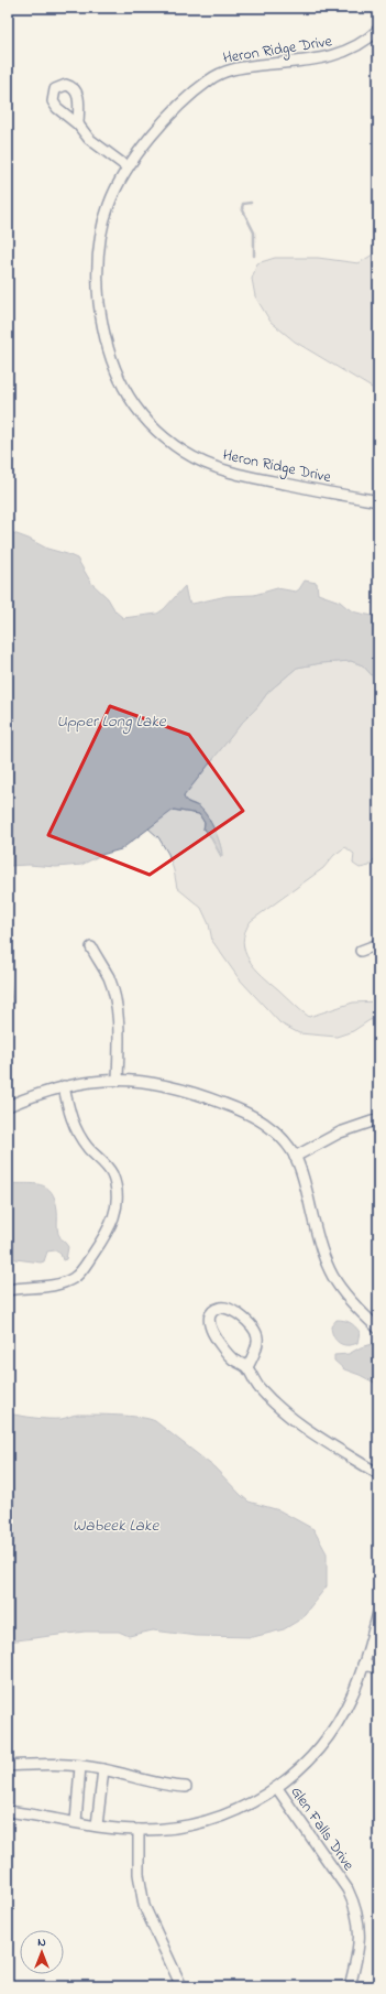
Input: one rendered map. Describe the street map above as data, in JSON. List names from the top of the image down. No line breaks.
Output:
{"streets":{"street":["Heron Ridge Drive","Glen Falls Drive"]},"water":["Upper Long Lake","Wabeek Lake"],"north":"top"}
